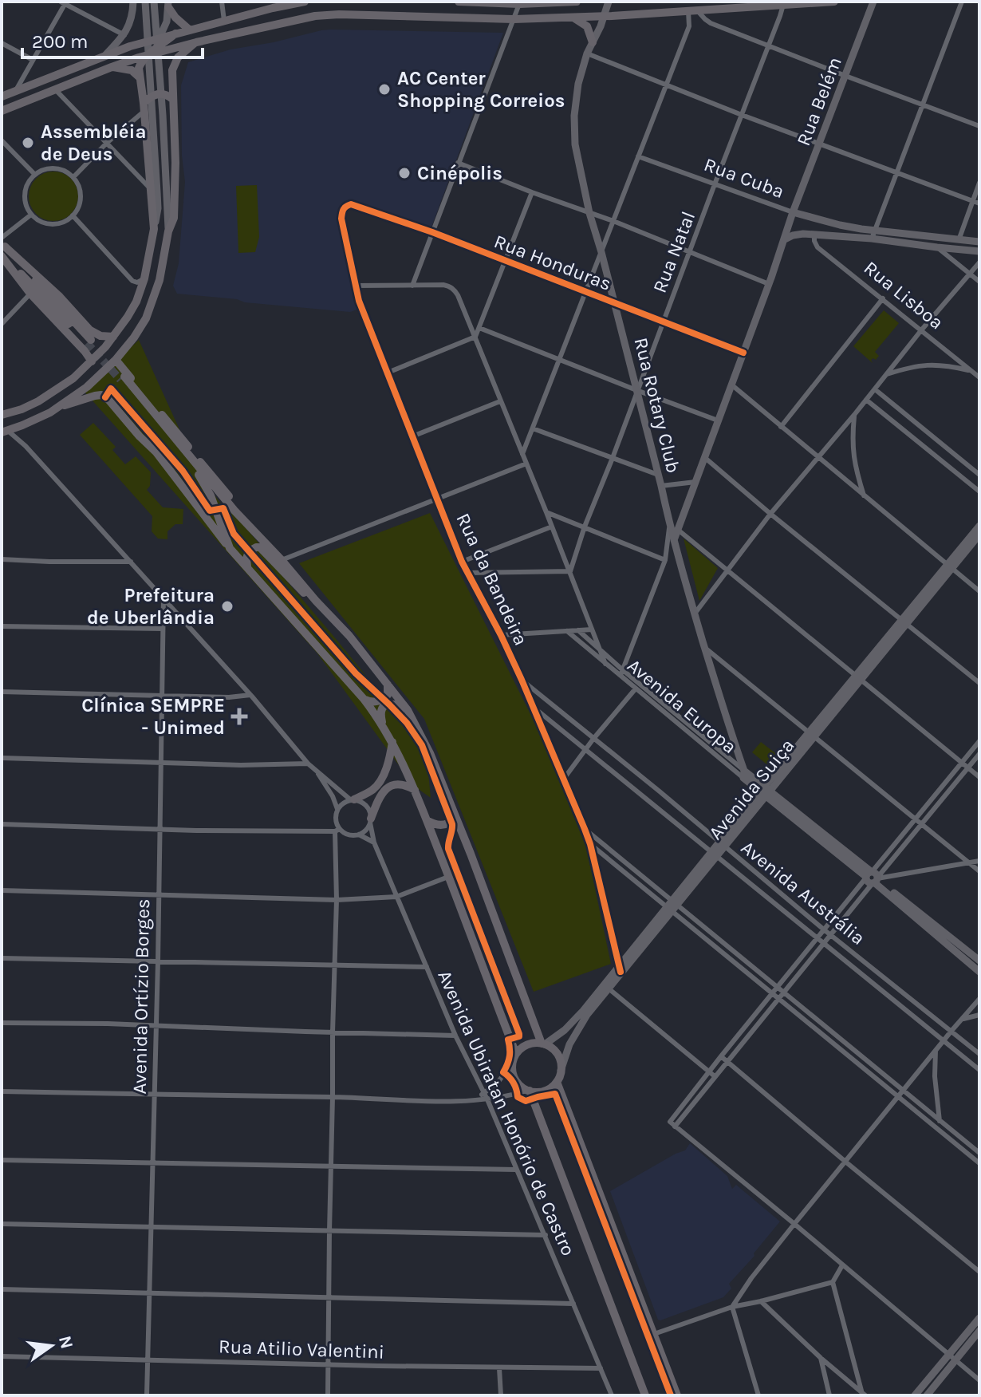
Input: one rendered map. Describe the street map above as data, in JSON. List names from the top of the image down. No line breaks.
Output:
{"streets":{"main road":["Rua Belém","Rua Cuba","Rua Rotary Club","Avenida Europa","Avenida Suiça"],"street":["Rua Natal","Rua Honduras","Rua Lisboa","Rua da Bandeira","Avenida Austrália","Avenida Ortízio Borges","Avenida Ubiratan Honório de Castro","Rua Atilio Valentini"]},"crossings":[["Rua Belém","Rua Cuba"],["Rua Belém","Rua Honduras"],["Rua Belém","Rua Rotary Club"],["Rua Cuba","Rua Natal"],["Rua Natal","Rua Honduras"],["Rua Natal","Rua Rotary Club"],["Rua Honduras","Rua Rotary Club"],["Rua Honduras","Rua da Bandeira"],["Rua Rotary Club","Avenida Europa"],["Rua da Bandeira","Avenida Suiça"],["Rua da Bandeira","Avenida Austrália"],["Avenida Europa","Avenida Suiça"],["Avenida Suiça","Avenida Austrália"],["Avenida Ortízio Borges","Rua Atilio Valentini"],["Avenida Ubiratan Honório de Castro","Rua Atilio Valentini"]],"places":{"other":["AC Center Shopping Correios","Assembléia de Deus","Cinépolis","Prefeitura de Uberlândia"],"health":["Clínica SEMPRE - Unimed"]},"scale_bar":"200 m","north":"right"}
